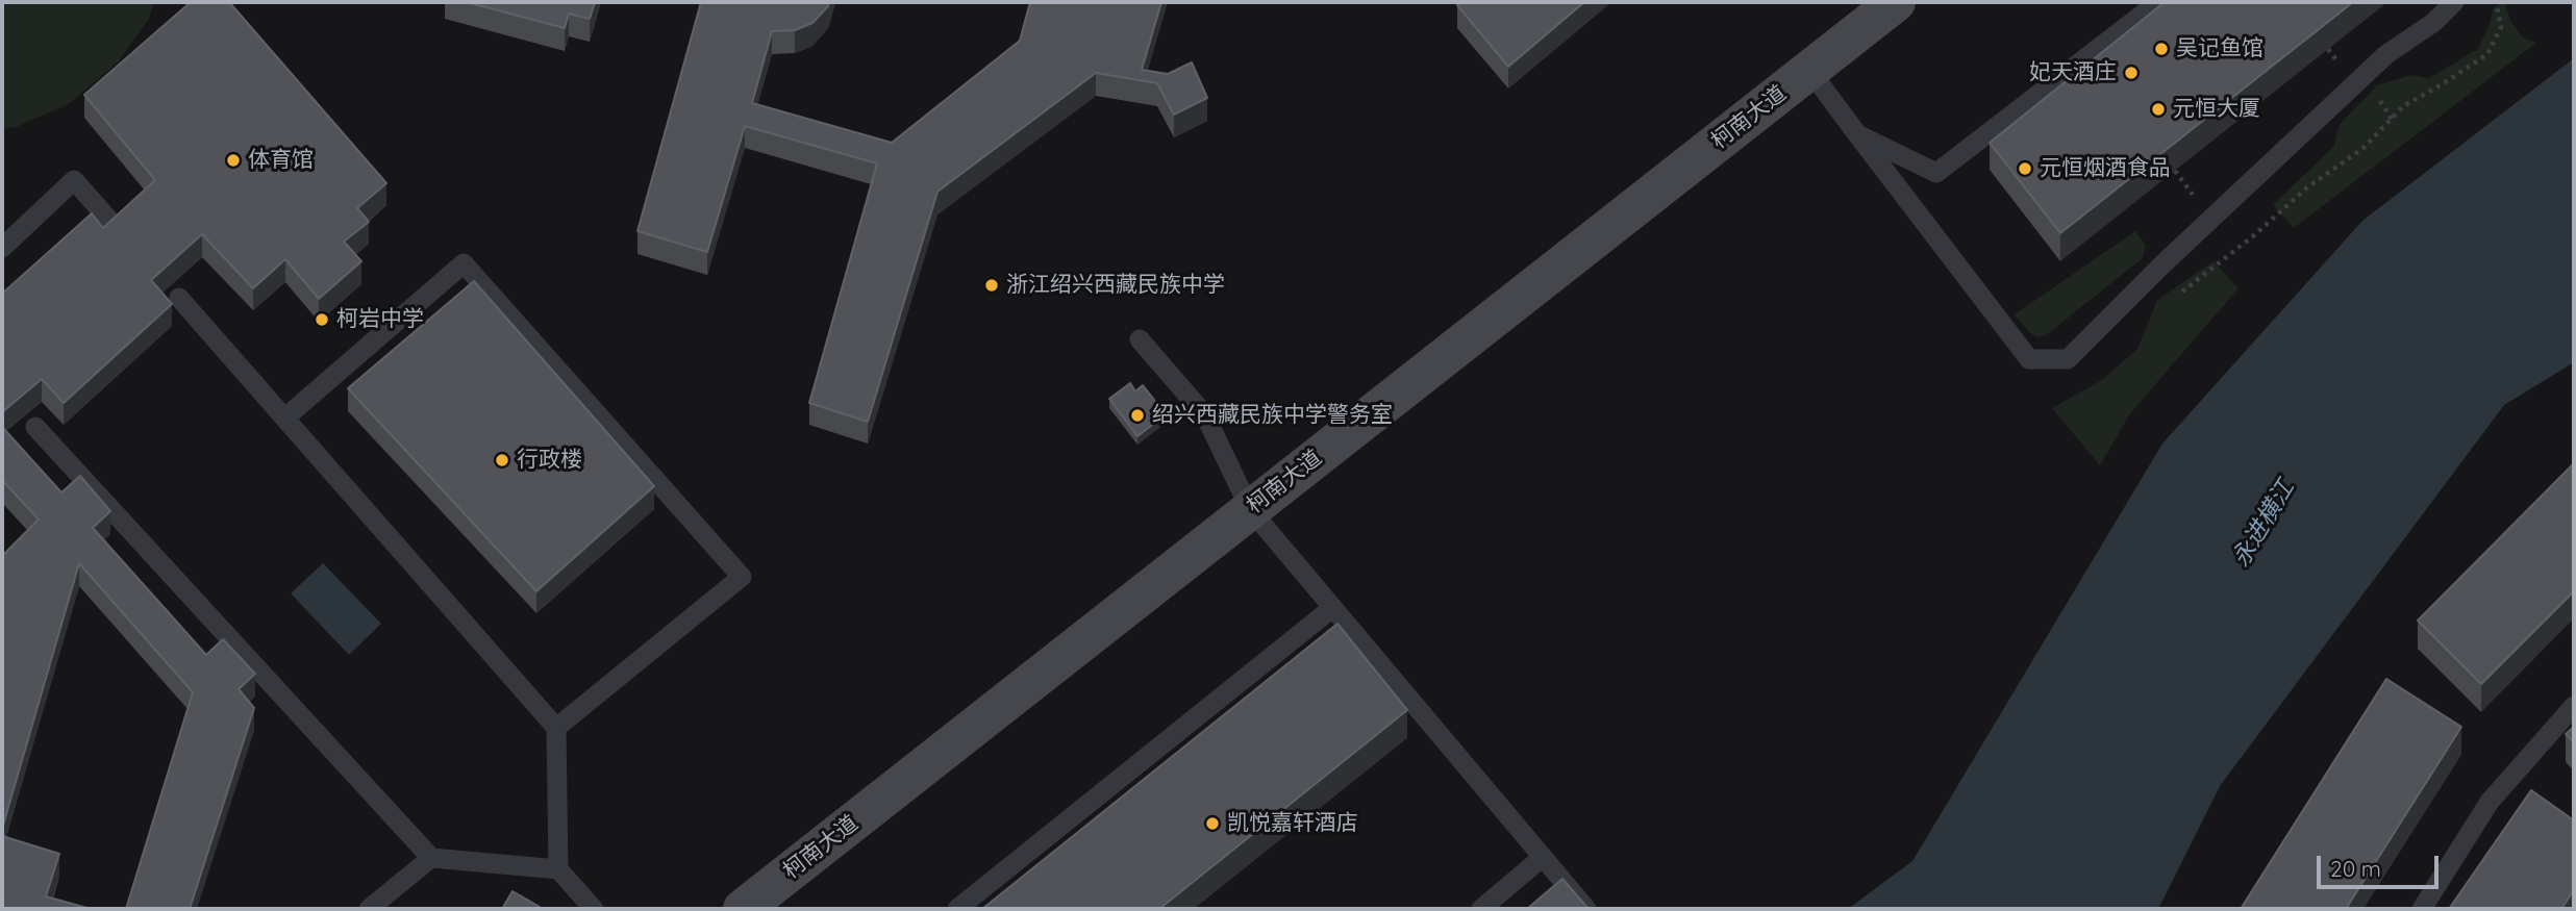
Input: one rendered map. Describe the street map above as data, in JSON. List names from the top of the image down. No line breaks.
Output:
{"streets":{"main road":["柯南大道"]},"water":["永进横江"],"places":["吴记鱼馆","妃天酒庄","元恒大厦","体育馆","元恒烟酒食品","浙江绍兴西藏民族中学","柯岩中学","绍兴西藏民族中学警务室","行政楼","凯悦嘉轩酒店"],"scale_bar":"20 m"}
